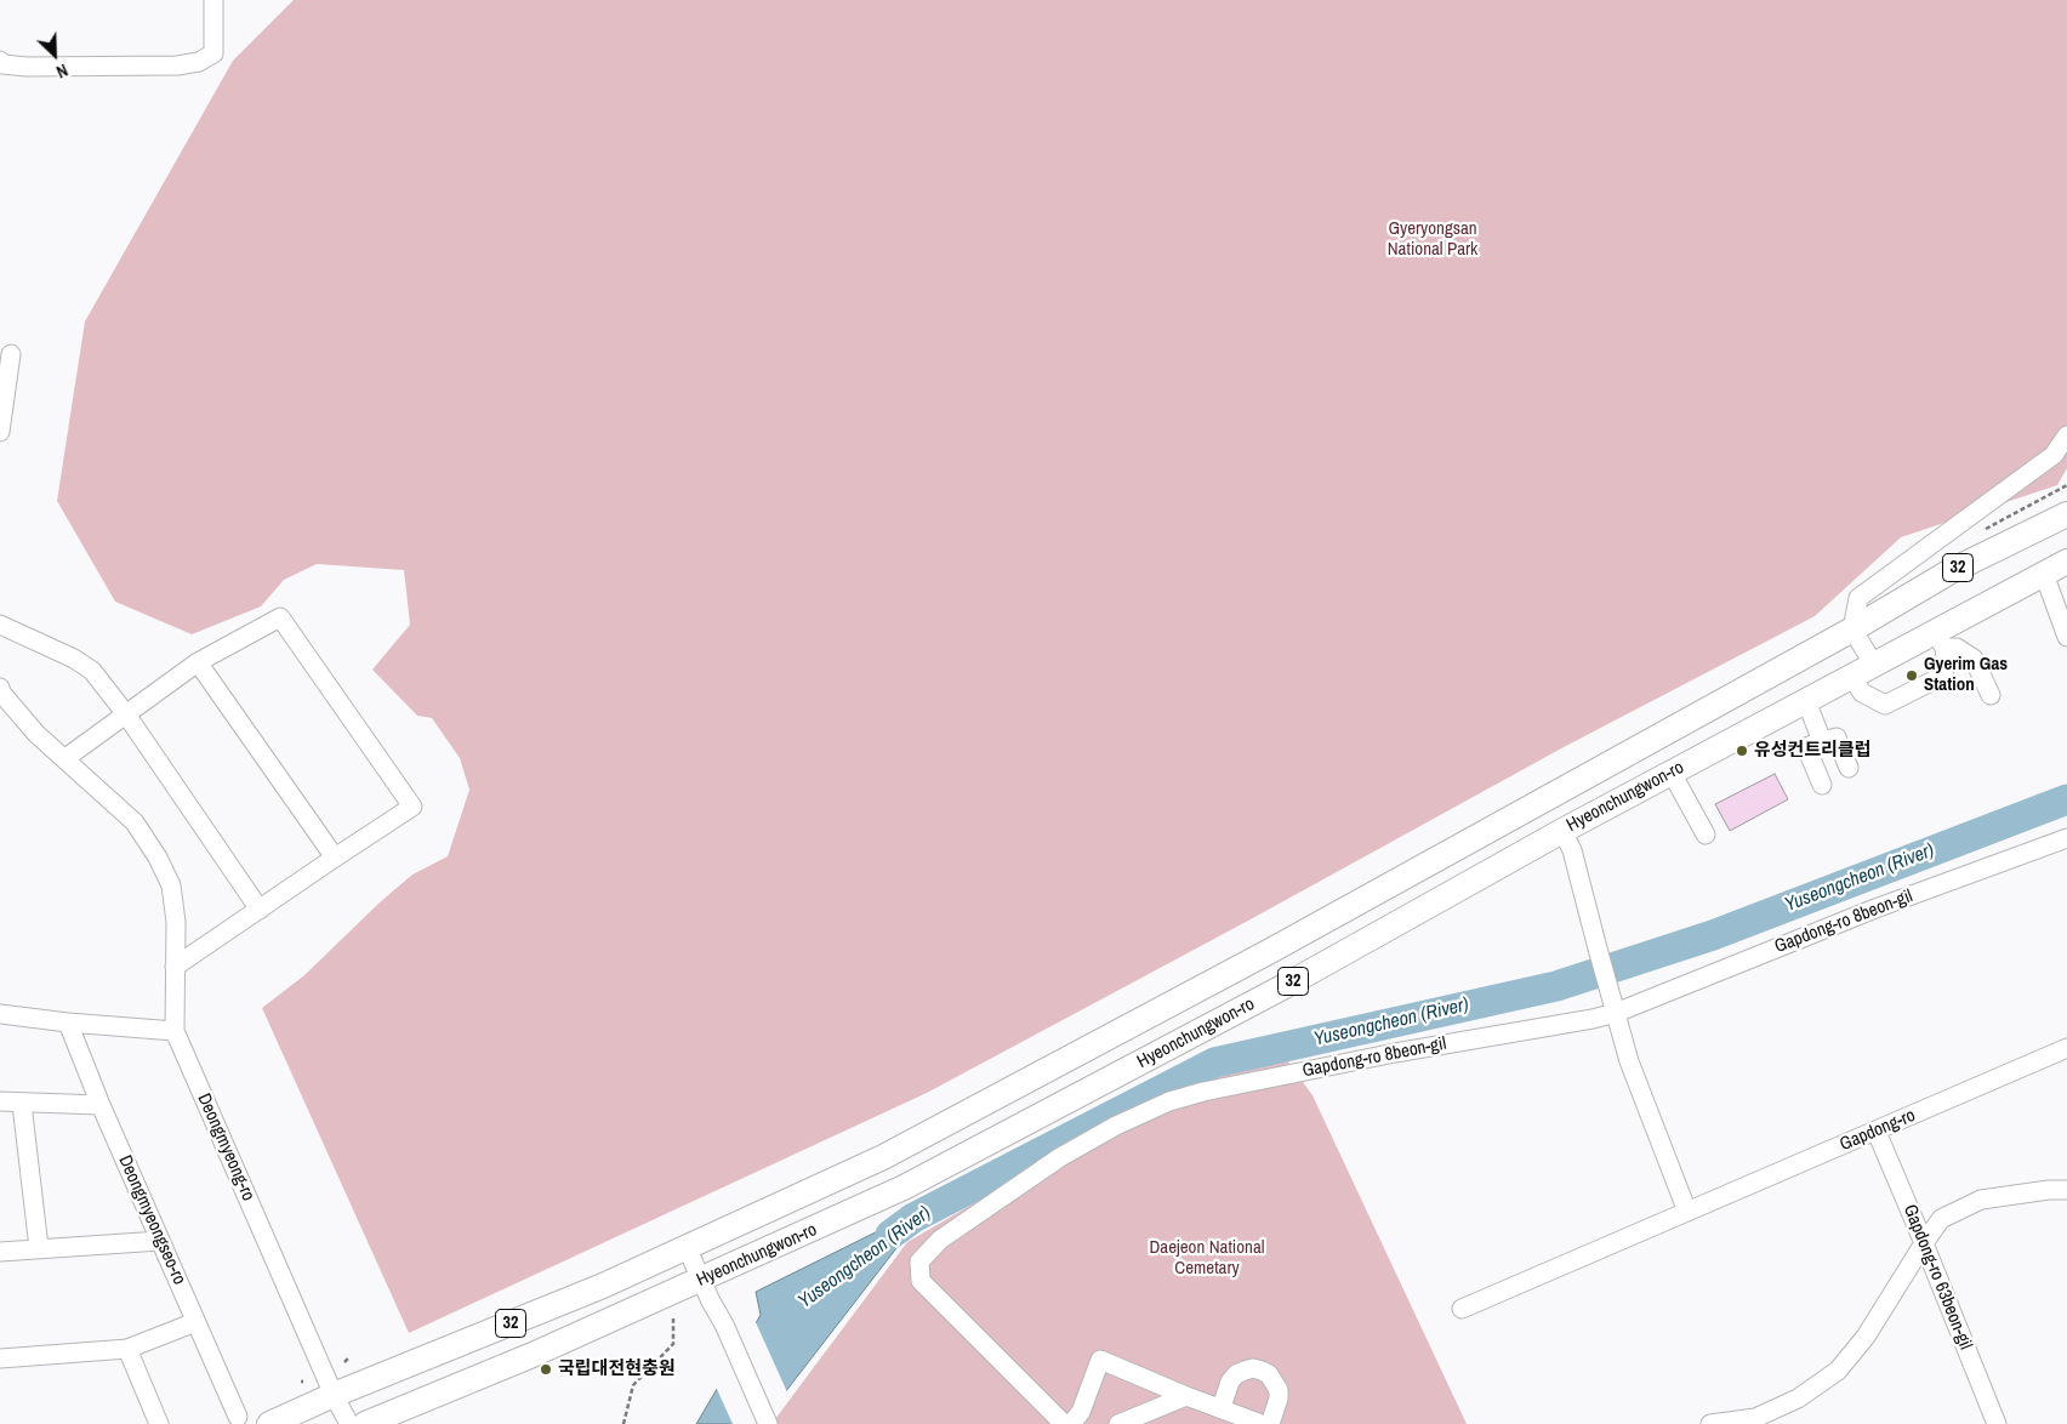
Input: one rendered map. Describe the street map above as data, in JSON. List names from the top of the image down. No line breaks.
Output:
{"streets":{"main road":["32","Hyeonchungwon-ro"],"street":["Gapdong-ro 8beon-gil","Gapdong-ro","Deongmyeong-ro","Deongmyeongseo-ro","Gapdong-ro 63beon-gil"]},"crossings":[["Hyeonchungwon-ro","Deongmyeong-ro"],["Gapdong-ro","Gapdong-ro 63beon-gil"]],"water":["Yuseongcheon (River)"],"parks":["Gyeryongsan National Park","Daejeon National Cemetary"],"places":["Gyerim Gas Station","유성컨트리클럽","국립대전현충원"],"north":"bottom right"}
